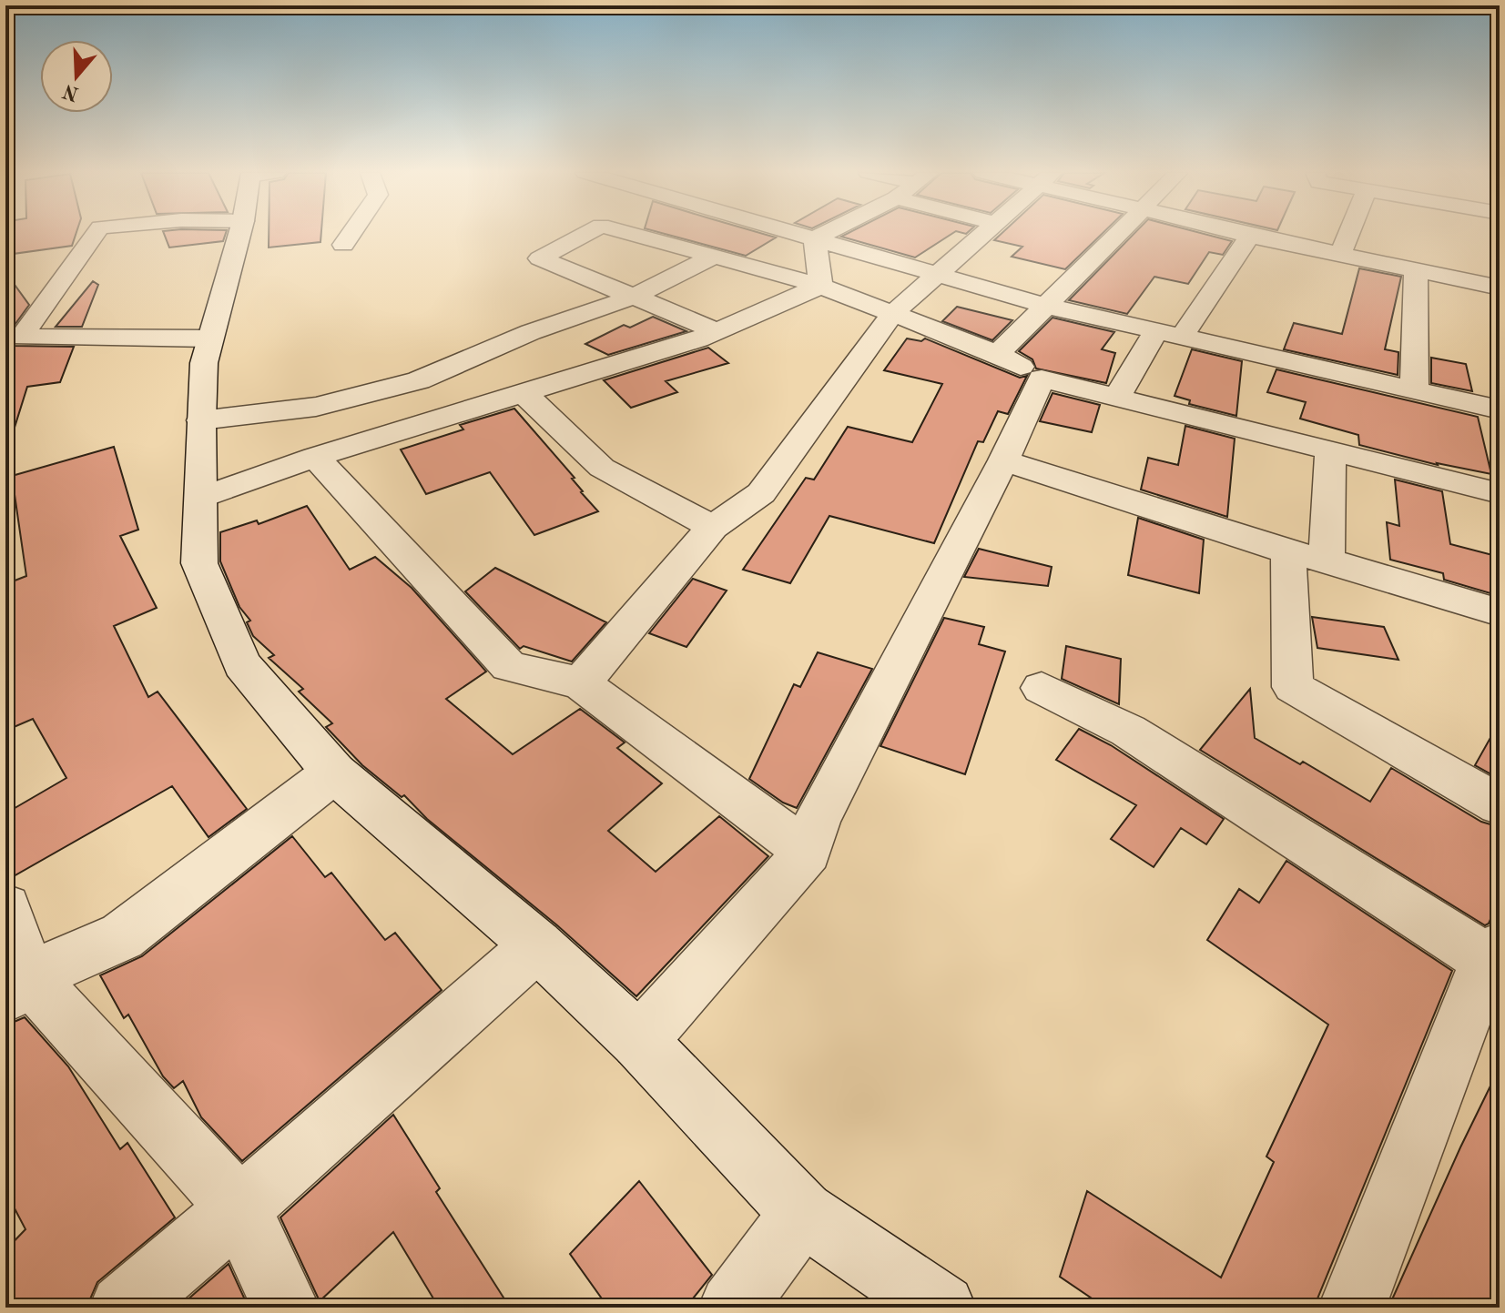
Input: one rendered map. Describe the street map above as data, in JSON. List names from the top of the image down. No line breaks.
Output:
{"north":"bottom"}
